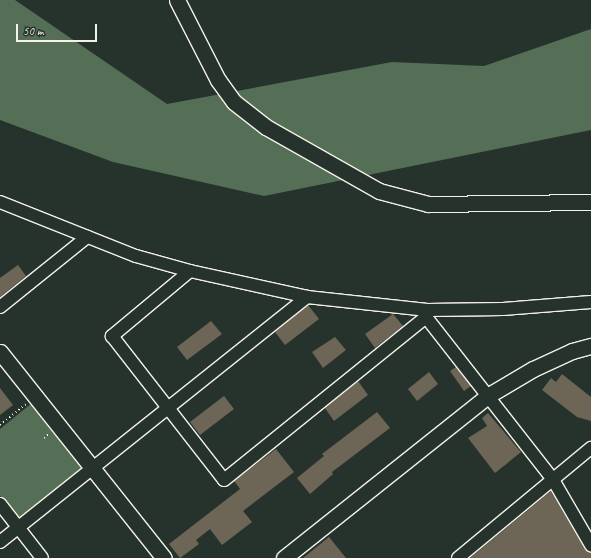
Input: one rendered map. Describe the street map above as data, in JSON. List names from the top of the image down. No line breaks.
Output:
{"scale_bar":"50 m"}
